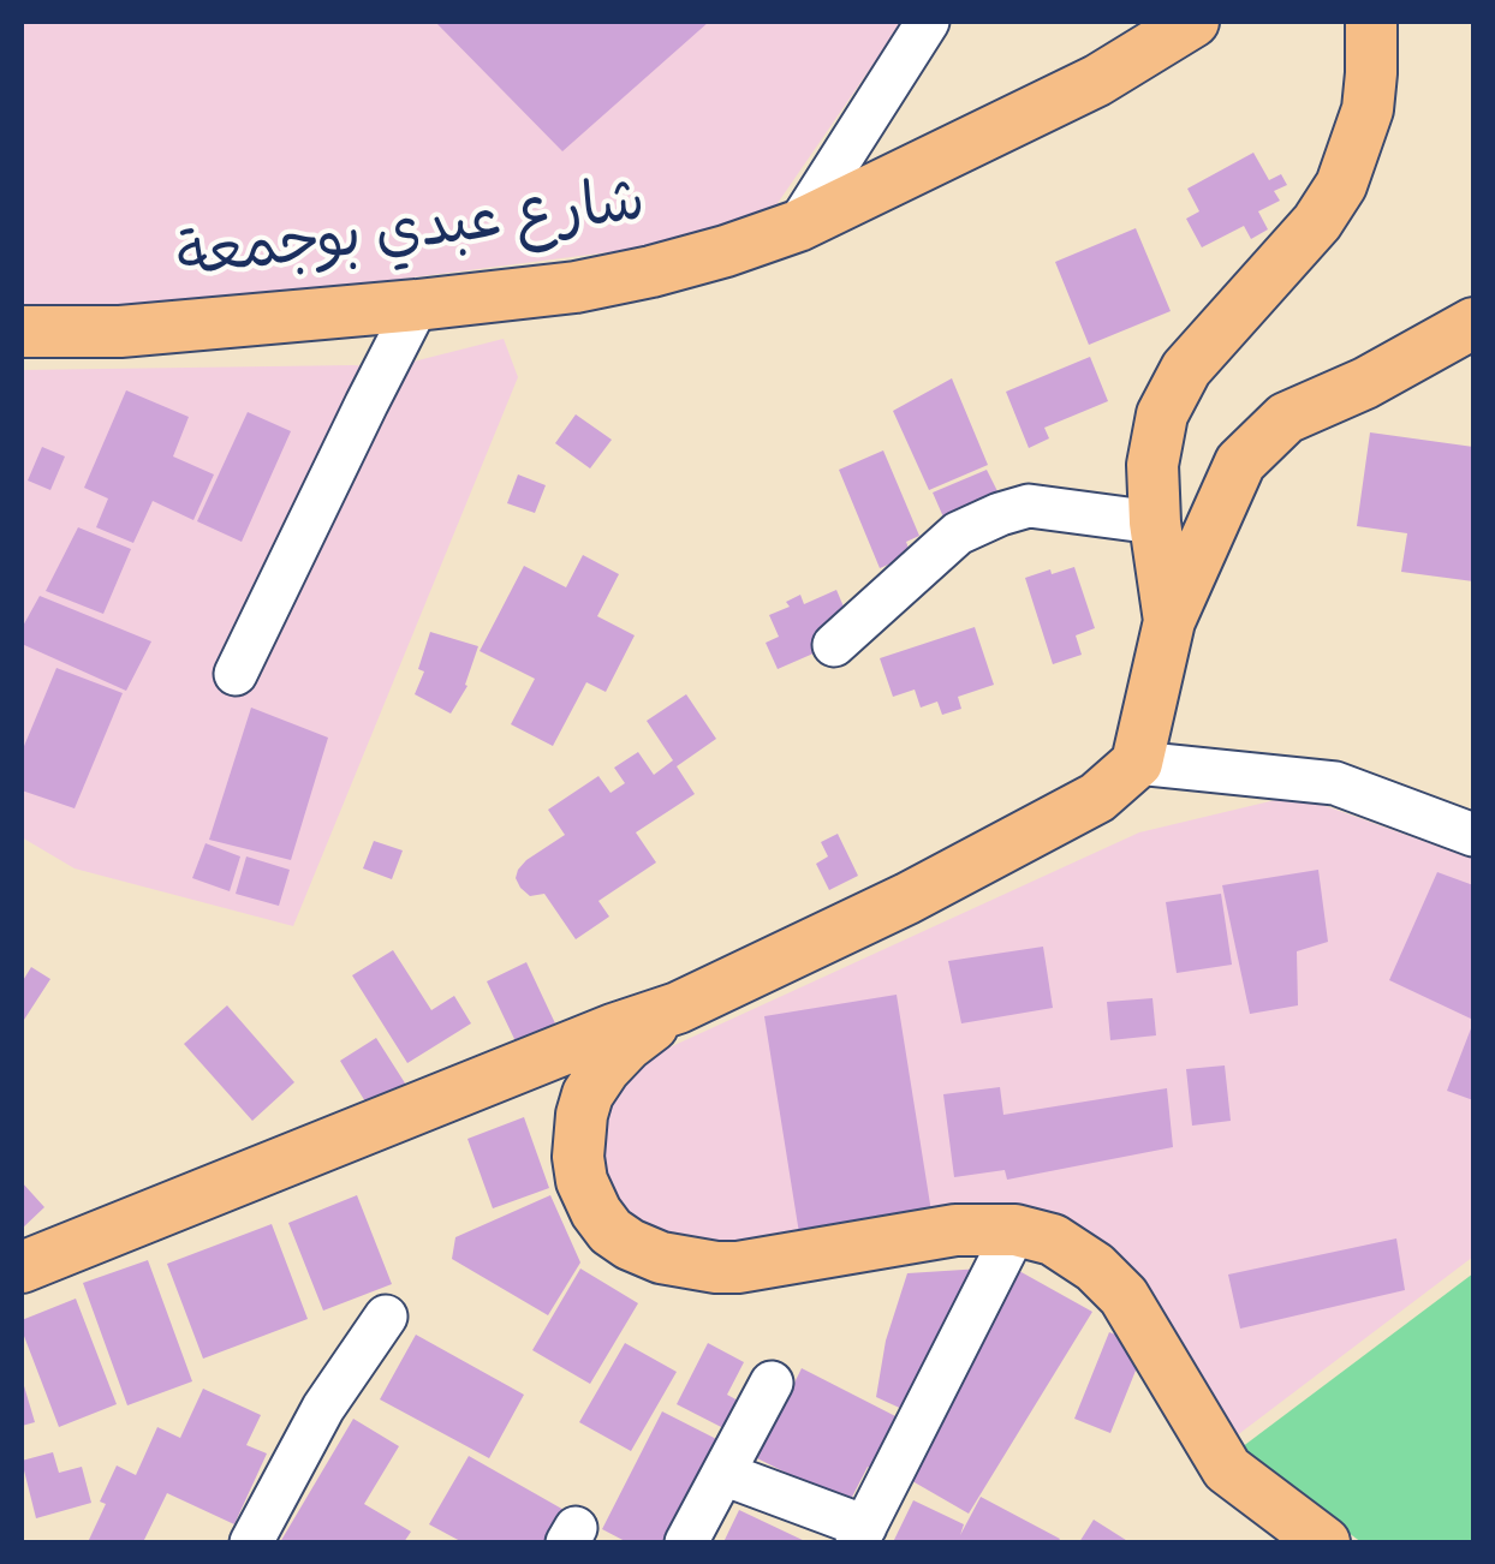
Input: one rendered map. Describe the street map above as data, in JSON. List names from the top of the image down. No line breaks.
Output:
{"streets":{"main road":["شارع عبدي بوجمعة"]}}
